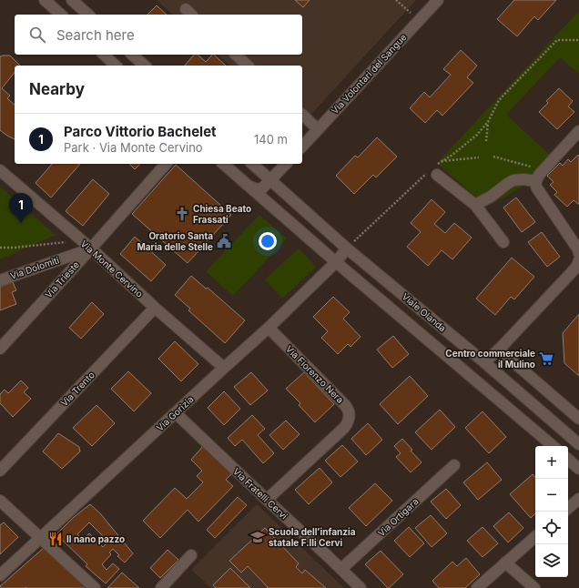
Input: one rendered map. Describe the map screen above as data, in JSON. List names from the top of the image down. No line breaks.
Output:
{"streets":{"street":["Via Volontari del Sangue","Via Dolomiti","Via Monte Cervino","Via Trieste","Viale Olanda","Via Fiorenzo Nera","Via Trento","Via Gorizia","Via Fratelli Cervi","Via Ortigara"]},"crossings":[["Via Dolomiti","Via Monte Cervino"],["Via Dolomiti","Via Trieste"],["Via Monte Cervino","Via Trieste"],["Via Monte Cervino","Via Trento"],["Via Monte Cervino","Via Gorizia"],["Viale Olanda","Via Gorizia"],["Via Fiorenzo Nera","Via Gorizia"],["Via Fiorenzo Nera","Via Fratelli Cervi"],["Via Gorizia","Via Fratelli Cervi"],["Via Fratelli Cervi","Via Ortigara"]],"places":{"church":["Chiesa Beato Frassati"],"public building":["Oratorio Santa Maria delle Stelle"],"supermarket":["Centro commerciale il Mulino"],"school or university":["Scuola dell’infanzia statale F.lli Cervi"],"restaurant":["Il nano pazzo"]},"page":{"search":"Search here","heading":"Nearby","list":[{"mark":"1","name":"Parco Vittorio Bachelet","note":"Park · Via Monte Cervino","value":"140 m"}],"pins":"1","map_buttons":["+","−"]}}
